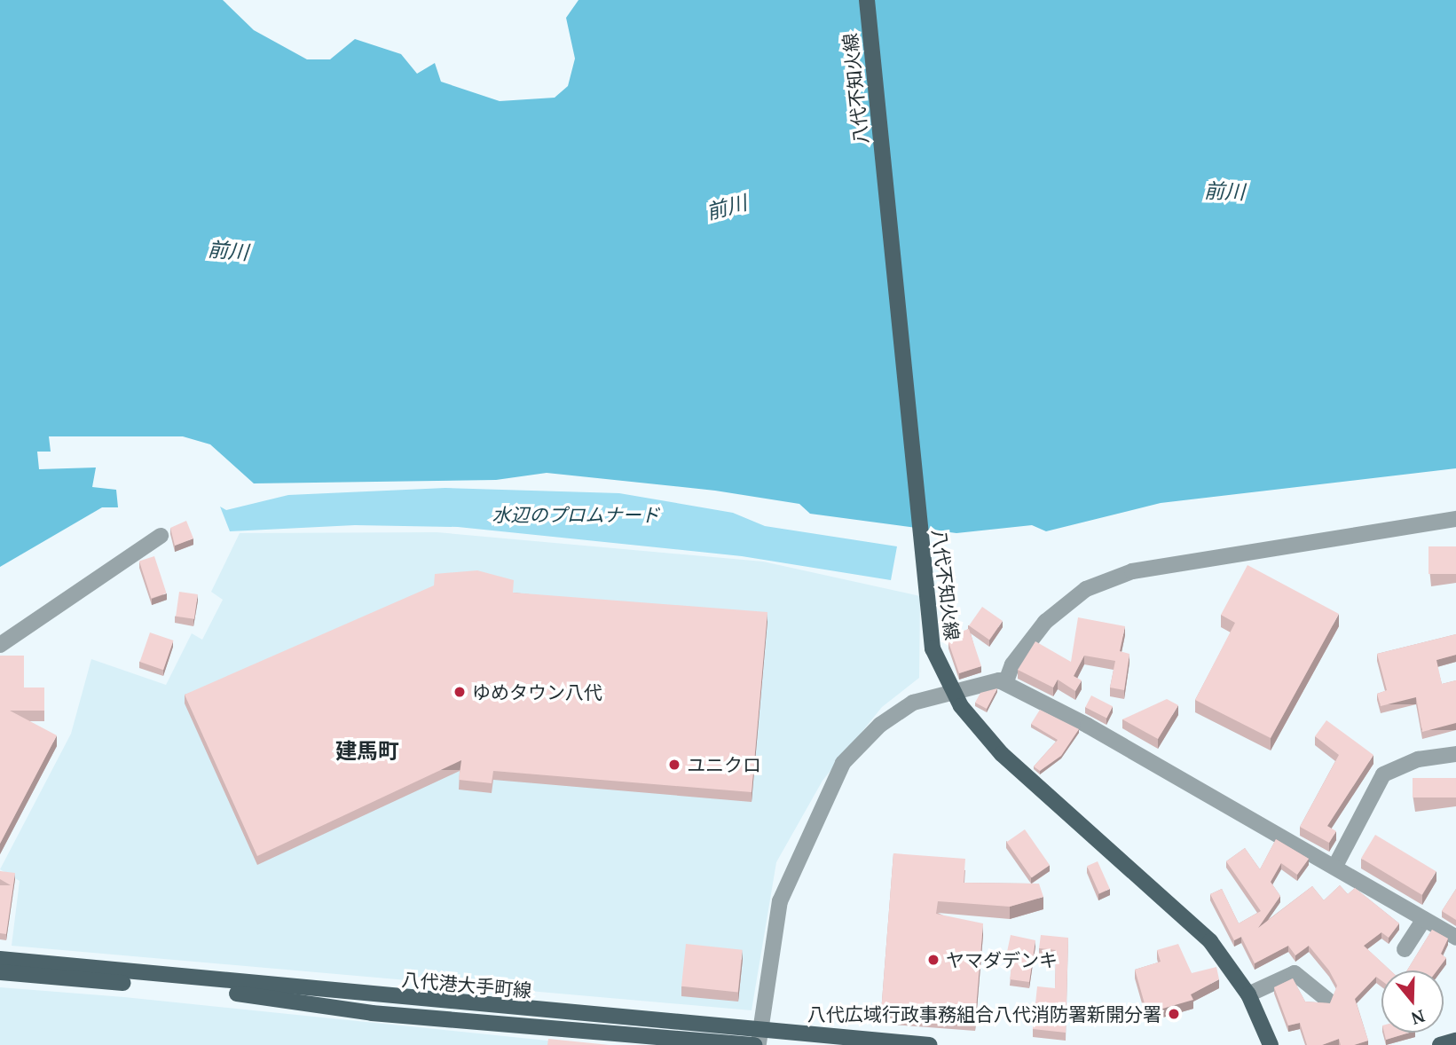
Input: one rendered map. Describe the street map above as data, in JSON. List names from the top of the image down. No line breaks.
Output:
{"streets":{"main road":["八代不知火線","八代港大手町線"]},"districts":["建馬町"],"water":["前川"],"parks":["水辺のプロムナード"],"places":["ゆめタウン八代","ユニクロ","ヤマダデンキ","八代広域行政事務組合八代消防署新開分署"],"north":"bottom"}
